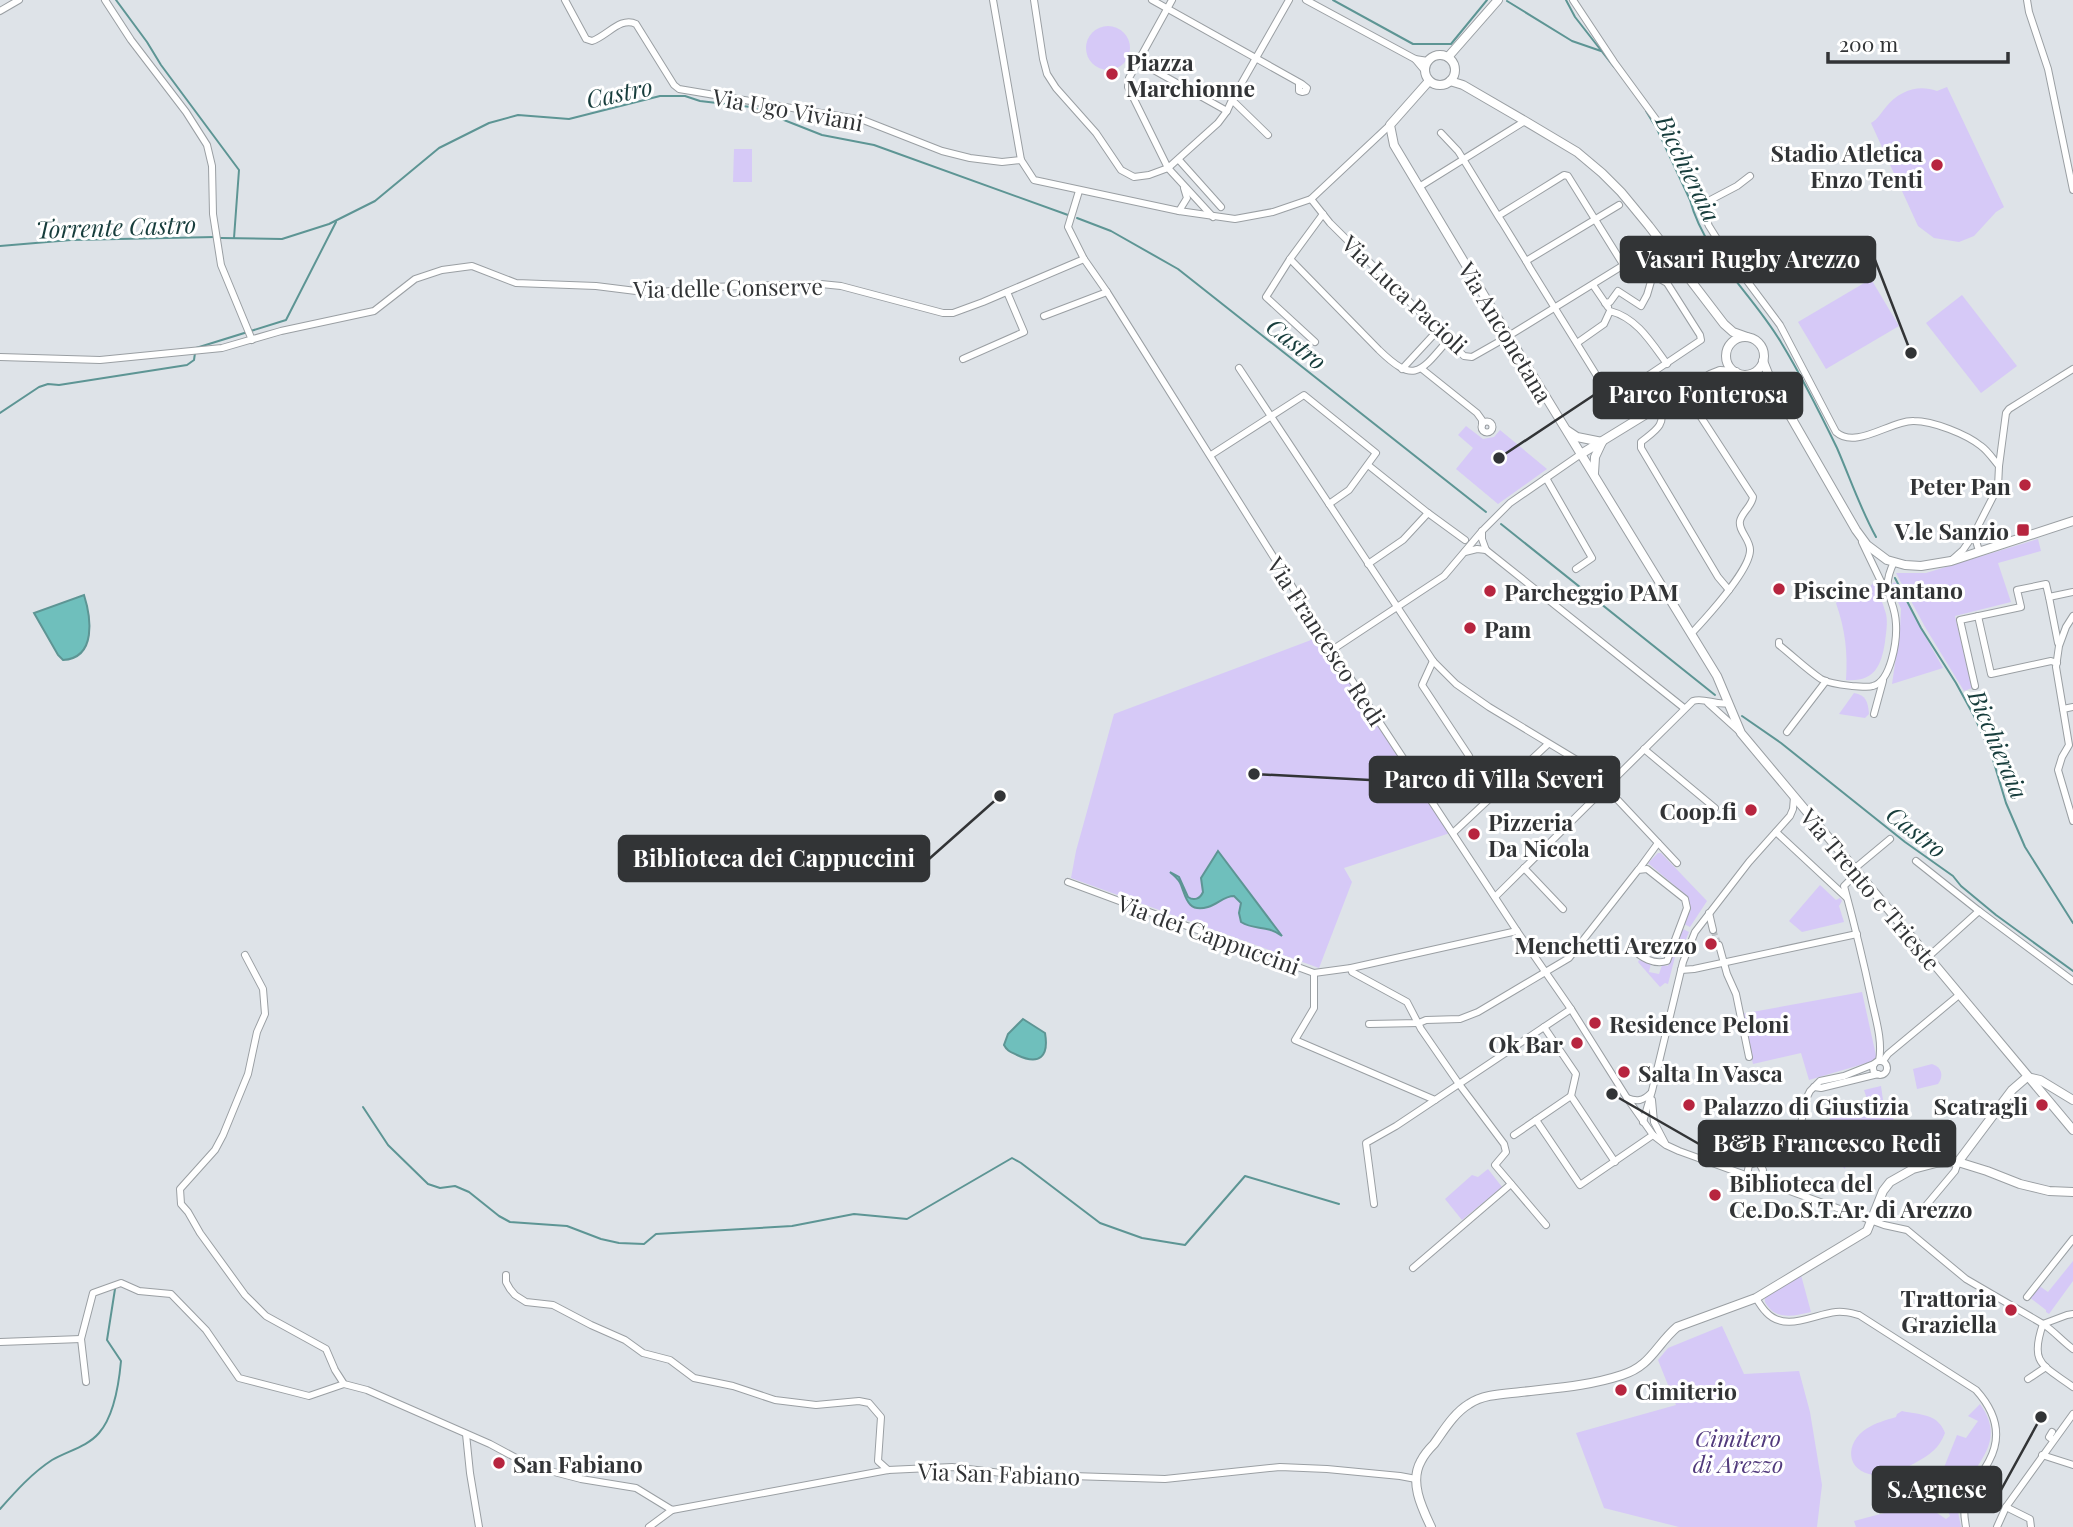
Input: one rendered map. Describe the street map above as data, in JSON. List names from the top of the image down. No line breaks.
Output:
{"streets":{"main road":["Via Anconetana","Via Trento e Trieste"],"street":["Via Ugo Viviani","Via delle Conserve","Via Luca Pacioli","Via Francesco Redi","Via dei Cappuccini","Via San Fabiano"]},"crossings":[["Via delle Conserve","Via Francesco Redi"],["Via Luca Pacioli","Via Anconetana"],["Via Anconetana","Via Trento e Trieste"],["Via Francesco Redi","Via dei Cappuccini"]],"water":["Castro","Bicchieraia","Torrente Castro"],"parks":["Cimitero di Arezzo"],"places":{"other":["Piazza Marchionne","Stadio Atletica Enzo Tenti","Vasari Rugby Arezzo","Parco Fonterosa","Peter Pan","Piscine Pantano","Parcheggio PAM","Pam","Parco di Villa Severi","Biblioteca dei Cappuccini","Coop.fi","Pizzeria Da Nicola","Menchetti Arezzo","Residence Peloni","Ok Bar","Salta In Vasca","B&B Francesco Redi","Palazzo di Giustizia","Scatragli","Biblioteca del Ce.Do.S.T.Ar. di Arezzo","Trattoria Graziella","Cimiterio","S.Agnese","San Fabiano"],"transit":["V.le Sanzio"]},"scale_bar":"200 m"}
